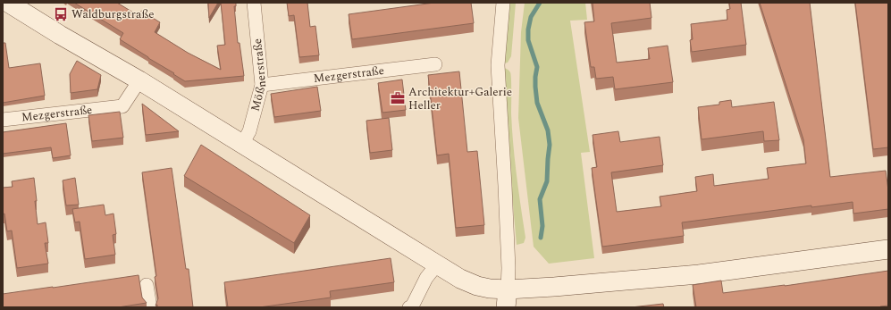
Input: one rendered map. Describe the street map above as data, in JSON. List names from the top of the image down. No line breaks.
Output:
{"streets":{"street":["Mößnerstraße","Mezgerstraße"]},"crossings":[["Mößnerstraße","Mezgerstraße"]],"places":{"bus stop":["Waldburgstraße"],"office":["Architektur+Galerie Heller"]}}
